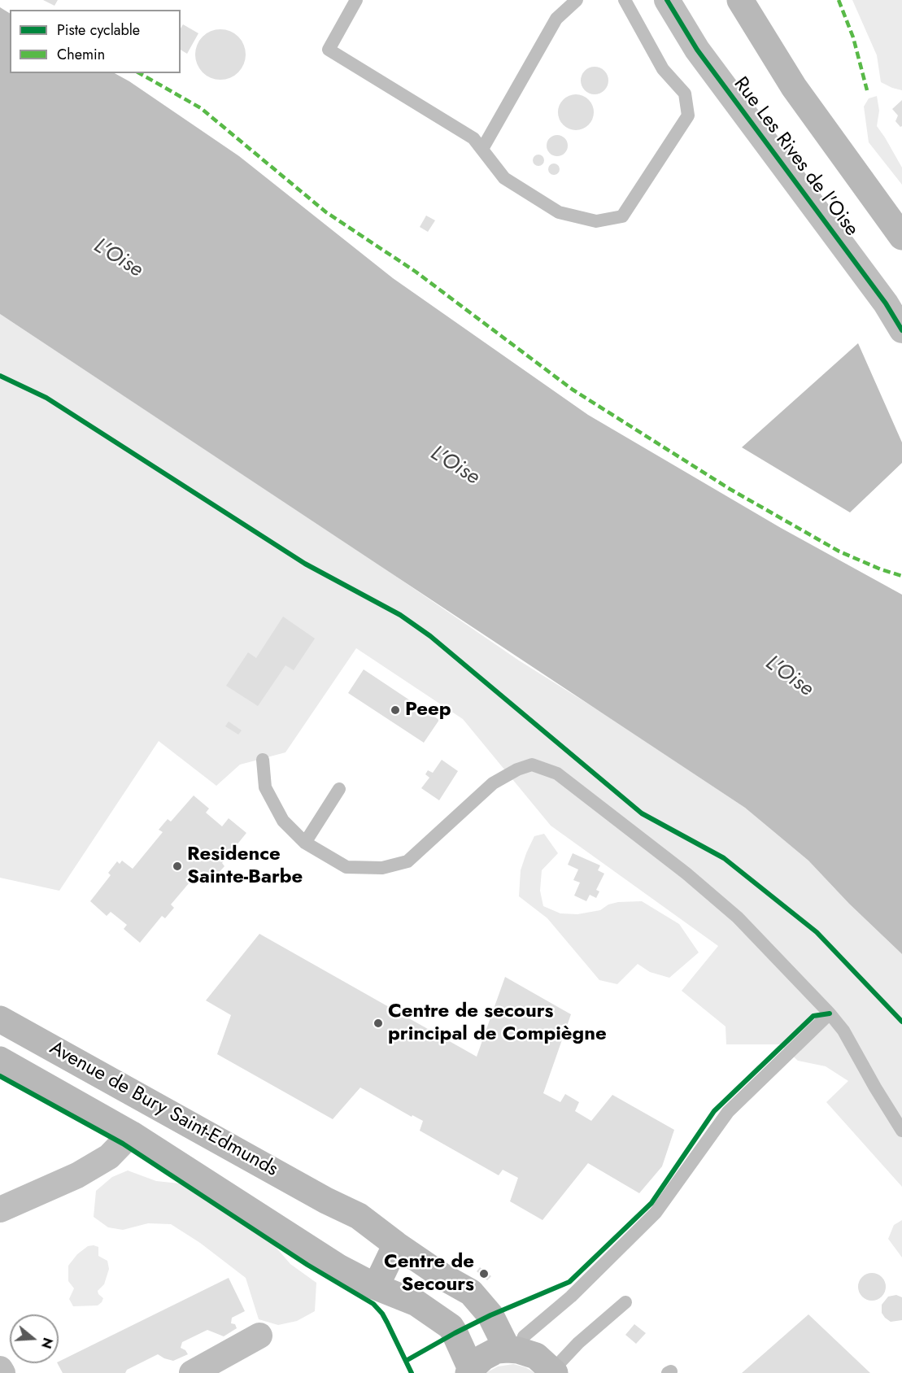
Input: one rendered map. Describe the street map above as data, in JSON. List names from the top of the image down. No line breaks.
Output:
{"streets":{"main road":["Avenue de Bury Saint-Edmunds"],"street":["Rue Les Rives de l'Oise"]},"water":["L'Oise"],"places":["Peep","Residence Sainte-Barbe","Centre de secours principal de Compiègne","Centre de Secours"],"legend":["Piste cyclable","Chemin"],"north":"right"}
